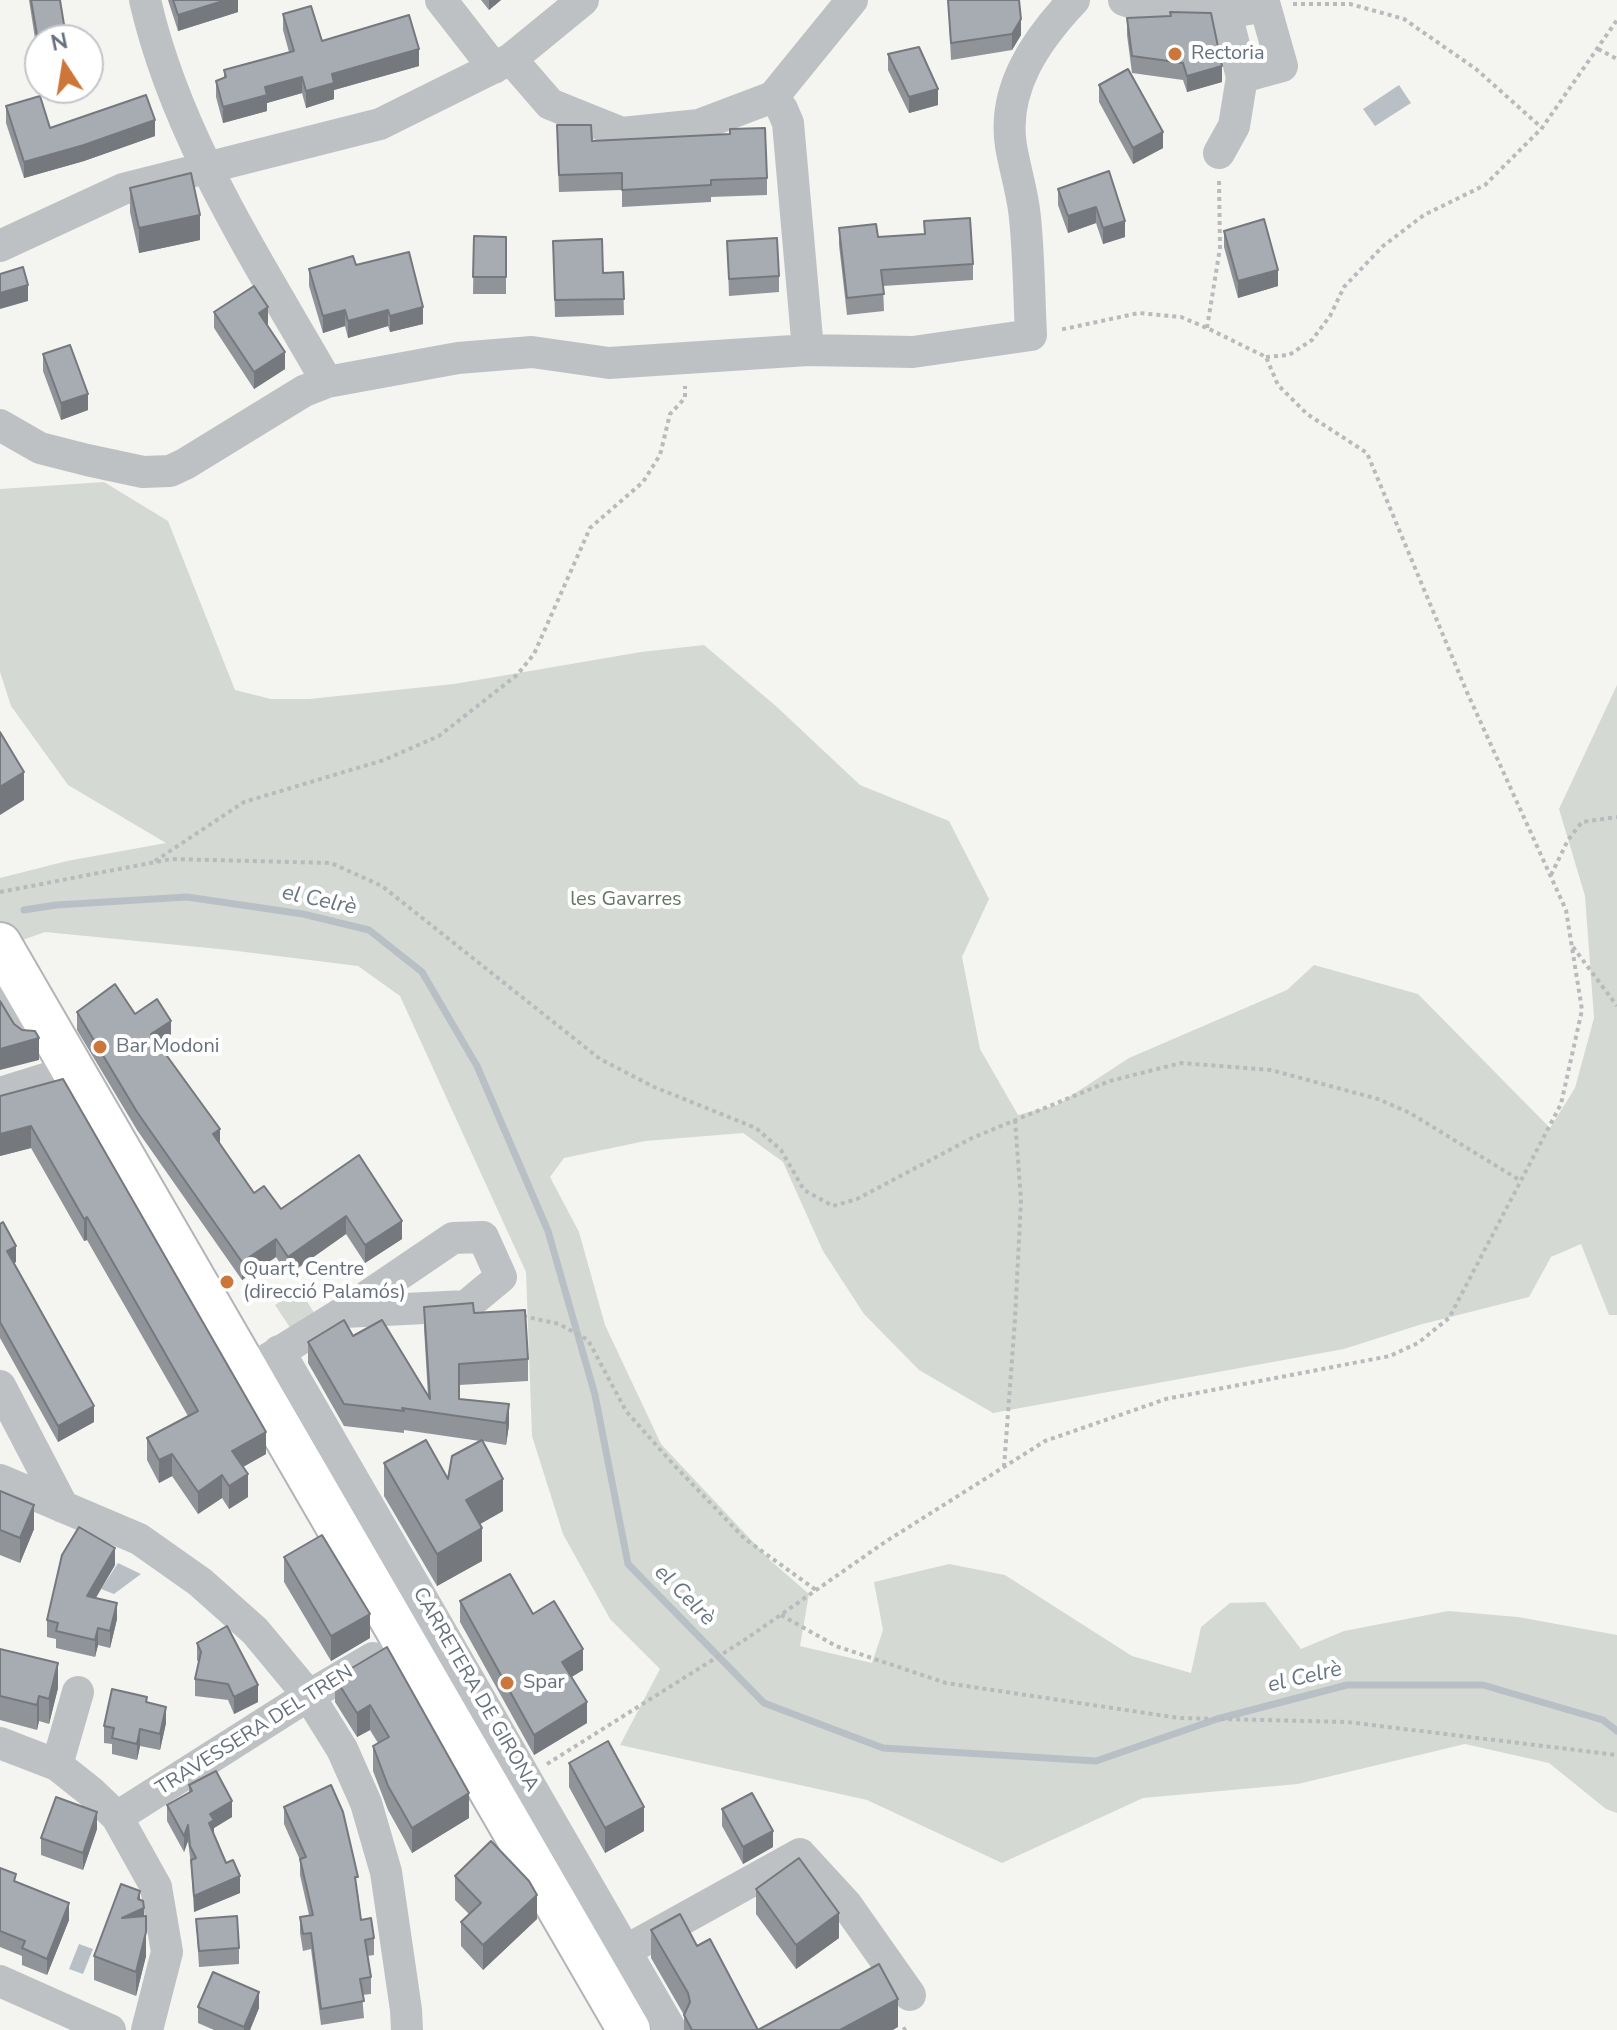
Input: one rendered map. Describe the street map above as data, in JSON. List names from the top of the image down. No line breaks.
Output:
{"streets":{"street":["CARRETERA DE GIRONA","TRAVESSERA DEL TREN"]},"crossings":[["CARRETERA DE GIRONA","TRAVESSERA DEL TREN"]],"water":["el Celrè"],"parks":["les Gavarres"],"places":["Rectoria","Bar Modoni","Quart, Centre (direcció Palamós)","Spar"],"north":"top"}
